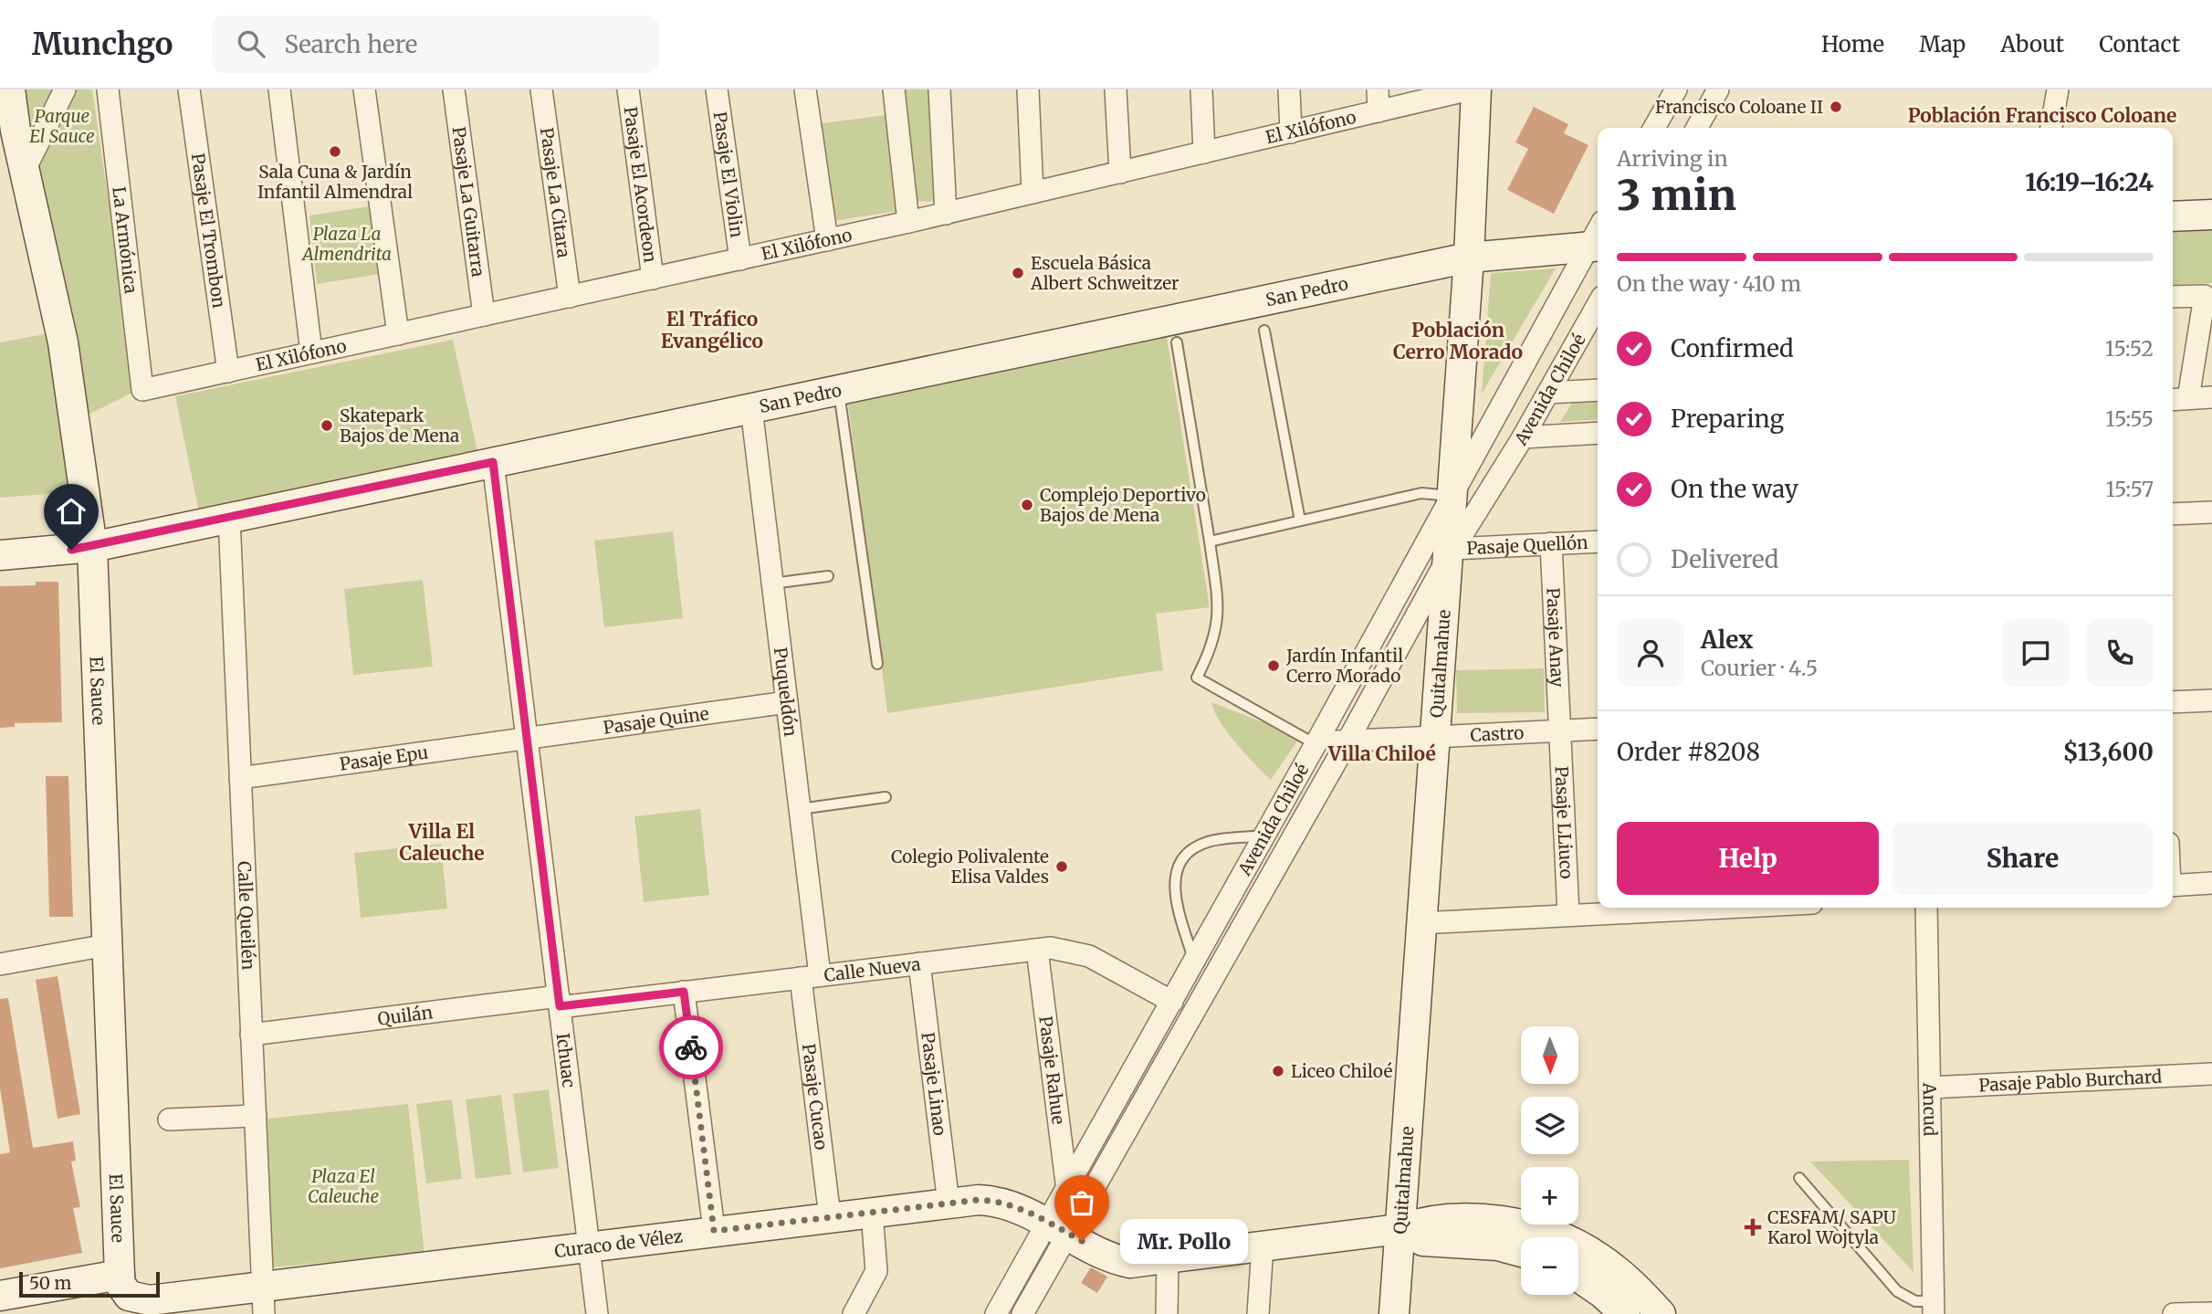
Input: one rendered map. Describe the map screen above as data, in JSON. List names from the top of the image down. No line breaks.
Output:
{"streets":{"street":["El Xilófono","Pasaje El Violin","Pasaje El Acordeon","Pasaje La Citara","Pasaje La Guitarra","Pasaje El Trombon","La Armónica","San Pedro","Avenida Chiloé","Pasaje Quellón","Pasaje Anay","Quitalmahue","El Sauce","Puqueldón","Pasaje Quine","Castro","Pasaje Epu","Pasaje LLiuco","Calle Queilén","Calle Nueva","Quilán","Ichuac","Pasaje Rahue","Pasaje Pablo Burchard","Pasaje Linao","Pasaje Cucao","Ancud","Curaco de Vélez"]},"crossings":[["El Xilófono","Pasaje El Violin"],["El Xilófono","Pasaje El Acordeon"],["El Xilófono","Pasaje La Citara"],["El Xilófono","Pasaje La Guitarra"],["El Xilófono","Pasaje El Trombon"],["El Xilófono","La Armónica"],["San Pedro","Avenida Chiloé"],["San Pedro","Quitalmahue"],["San Pedro","El Sauce"],["San Pedro","Puqueldón"],["San Pedro","Calle Queilén"],["San Pedro","Ichuac"],["Avenida Chiloé","Pasaje Quellón"],["Avenida Chiloé","Quitalmahue"],["Avenida Chiloé","Castro"],["Avenida Chiloé","Calle Nueva"],["Avenida Chiloé","Pasaje Rahue"],["Avenida Chiloé","Curaco de Vélez"],["Pasaje Quellón","Pasaje Anay"],["Pasaje Quellón","Quitalmahue"],["Pasaje Anay","Castro"],["Pasaje Anay","Pasaje LLiuco"],["Quitalmahue","Castro"],["Quitalmahue","Curaco de Vélez"],["El Sauce","Curaco de Vélez"],["Puqueldón","Pasaje Quine"],["Puqueldón","Calle Nueva"],["Puqueldón","Pasaje Cucao"],["Pasaje Quine","Pasaje Epu"],["Pasaje Quine","Ichuac"],["Castro","Pasaje LLiuco"],["Pasaje Epu","Calle Queilén"],["Pasaje Epu","Ichuac"],["Calle Queilén","Quilán"],["Calle Queilén","Curaco de Vélez"],["Calle Nueva","Quilán"],["Calle Nueva","Ichuac"],["Calle Nueva","Pasaje Rahue"],["Calle Nueva","Pasaje Linao"],["Calle Nueva","Pasaje Cucao"],["Quilán","Ichuac"],["Ichuac","Curaco de Vélez"],["Pasaje Pablo Burchard","Ancud"],["Pasaje Linao","Curaco de Vélez"],["Pasaje Cucao","Curaco de Vélez"]],"districts":["Población Francisco Coloane","El Tráfico Evangélico","Población Cerro Morado","Villa Chiloé","Villa El Caleuche"],"parks":["Parque El Sauce","Plaza La Almendrita","Plaza El Caleuche"],"places":{"other":["Francisco Coloane II","Sala Cuna & Jardín Infantil Almendral","Escuela Básica Albert Schweitzer","Skatepark Bajos de Mena","Complejo Deportivo Bajos de Mena","Jardín Infantil Cerro Morado","Colegio Polivalente Elisa Valdes","Liceo Chiloé","Mr. Pollo"],"health":["CESFAM/ SAPU Karol Wojtyla"]},"scale_bar":"50 m","north":"bottom","page":{"header":"Munchgo","search":"Search here","nav":["Home","Map","About","Contact"],"heading":["3 min","Arriving in","16:19–16:24"],"panel":["Alex","Courier · 4.5","Order #8208","$13,600"],"bar":"On the way · 410 m","list":[["Confirmed","15:52"],["Preparing","15:55"],["On the way","15:57"],"Delivered"],"buttons":["Help","Share"],"map_buttons":["+","−"],"bubble":"Mr. Pollo","scale":"50 m"}}
